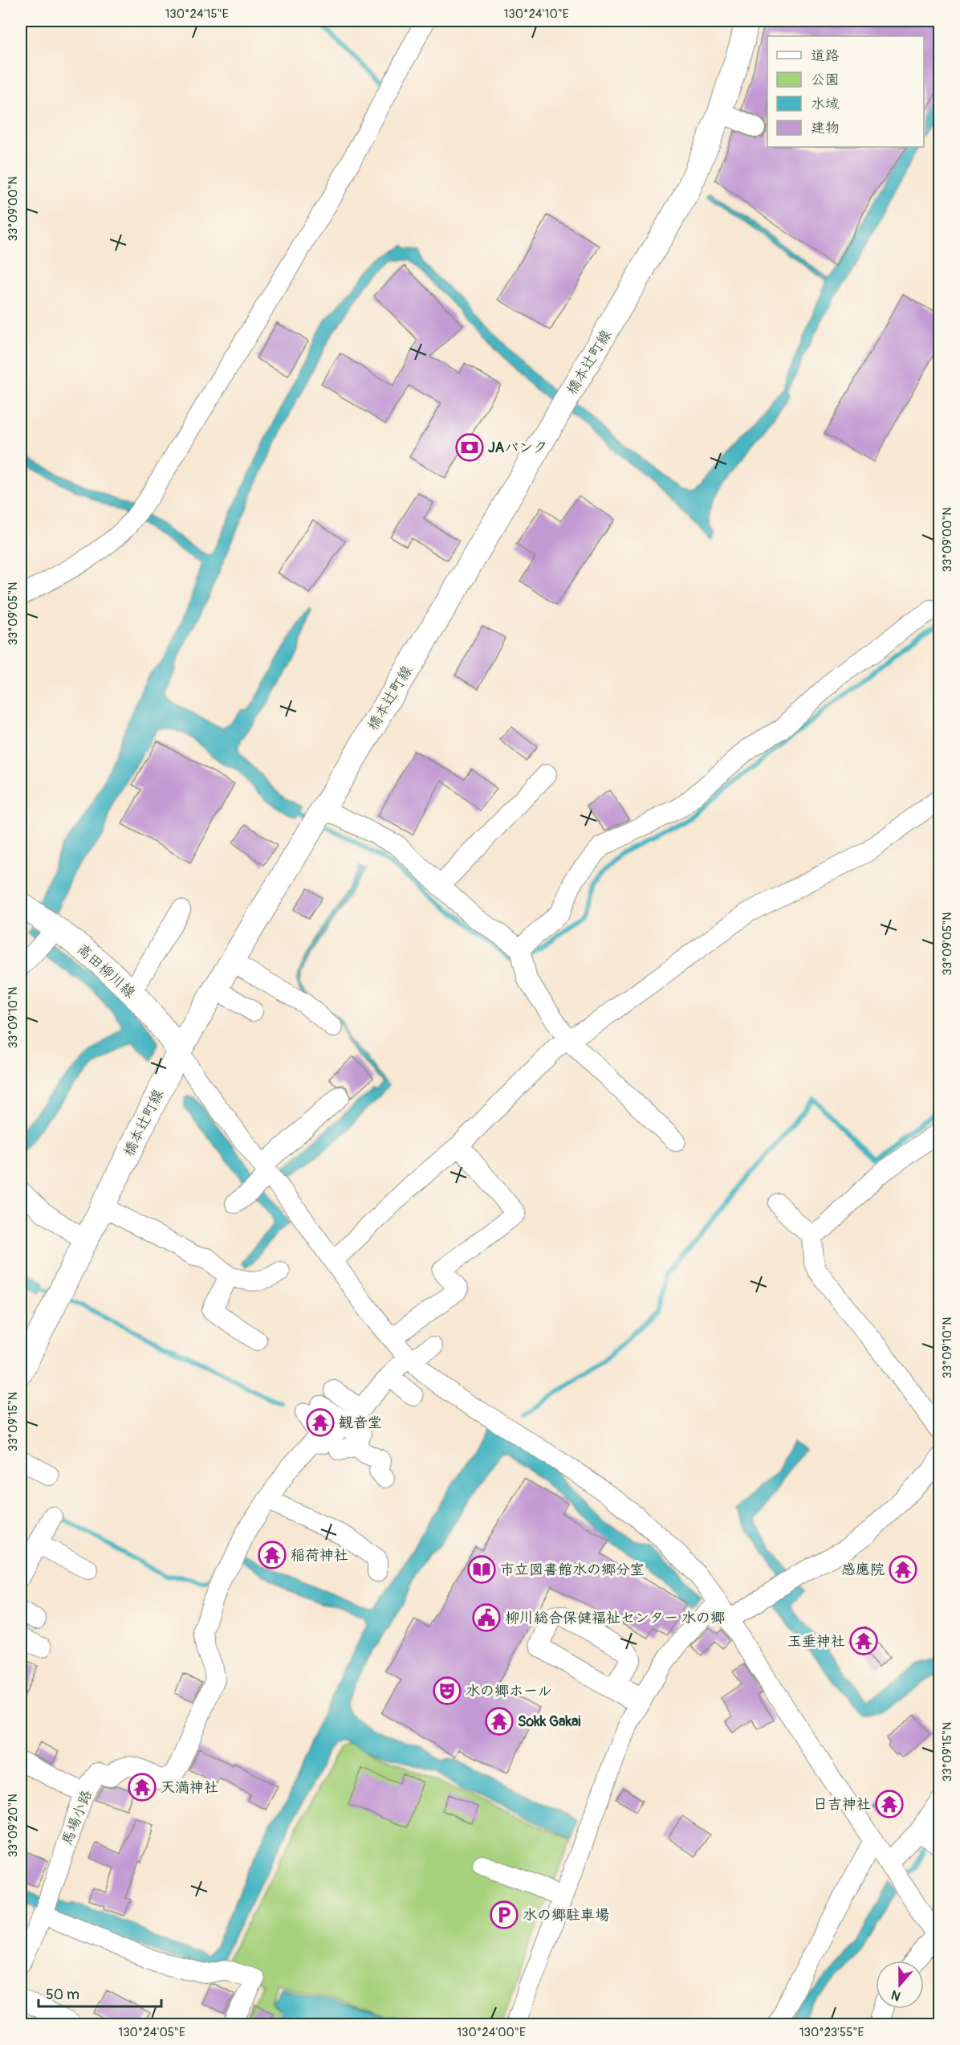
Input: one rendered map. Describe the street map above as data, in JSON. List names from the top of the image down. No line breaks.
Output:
{"streets":{"main road":["橋本辻町線","高田柳川線"],"street":["馬場小路"]},"crossings":[["橋本辻町線","高田柳川線"]],"places":{"bank":["JAバンク"],"temple":["観音堂","稲荷神社","感應院","玉垂神社","Sokk Gakai","天満神社","日吉神社"],"library":["市立図書館水の郷分室"],"public building":["柳川総合保健福祉センター 水の郷"],"theatre":["水の郷ホール"],"parking":["水の郷駐車場"]},"legend":["道路","公園","水域","建物"],"scale_bar":"50 m","north":"bottom","coordinates":["130°24'15\"E","130°24'10\"E","33°09'00\"N","33°09'05\"N","33°09'10\"N","33°09'15\"N","33°09'20\"N","130°24'05\"E","130°24'00\"E","130°23'55\"E"]}
